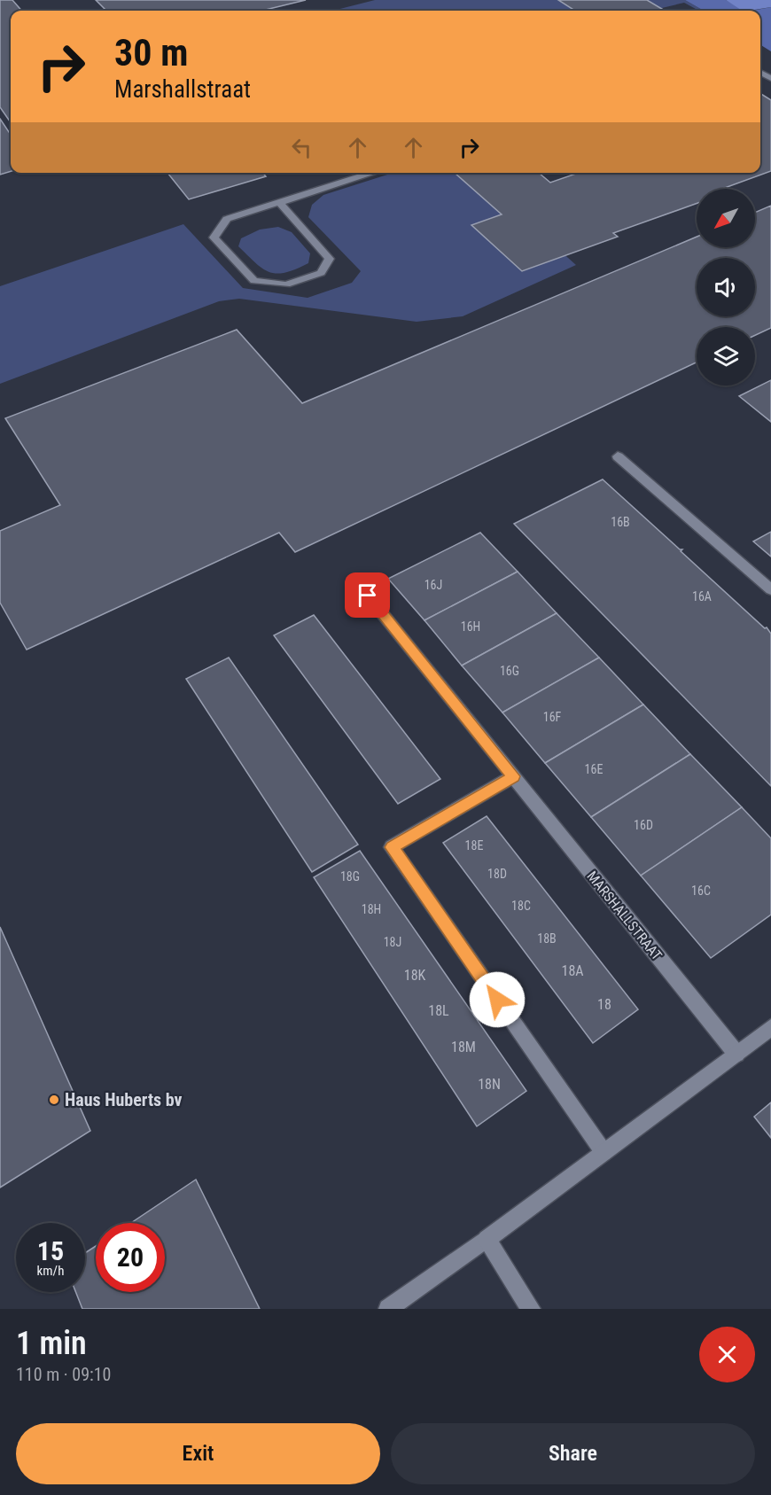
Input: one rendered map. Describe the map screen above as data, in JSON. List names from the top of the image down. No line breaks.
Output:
{"streets":{"street":["MARSHALLSTRAAT"]},"places":["Haus Huberts bv"],"house_numbers":["16B","16J","16A","16H","16G","16F","16E","16D","18E","18D","18G","16C","18C","18H","18B","18J","18A","18K","18","18L","18M","18N"],"north":"bottom left","page":{"turn":["30 m","Marshallstraat"],"speed":"15 km/h","limit":"20","heading":["1 min","110 m · 09:10"],"buttons":["Exit","Share"]}}
